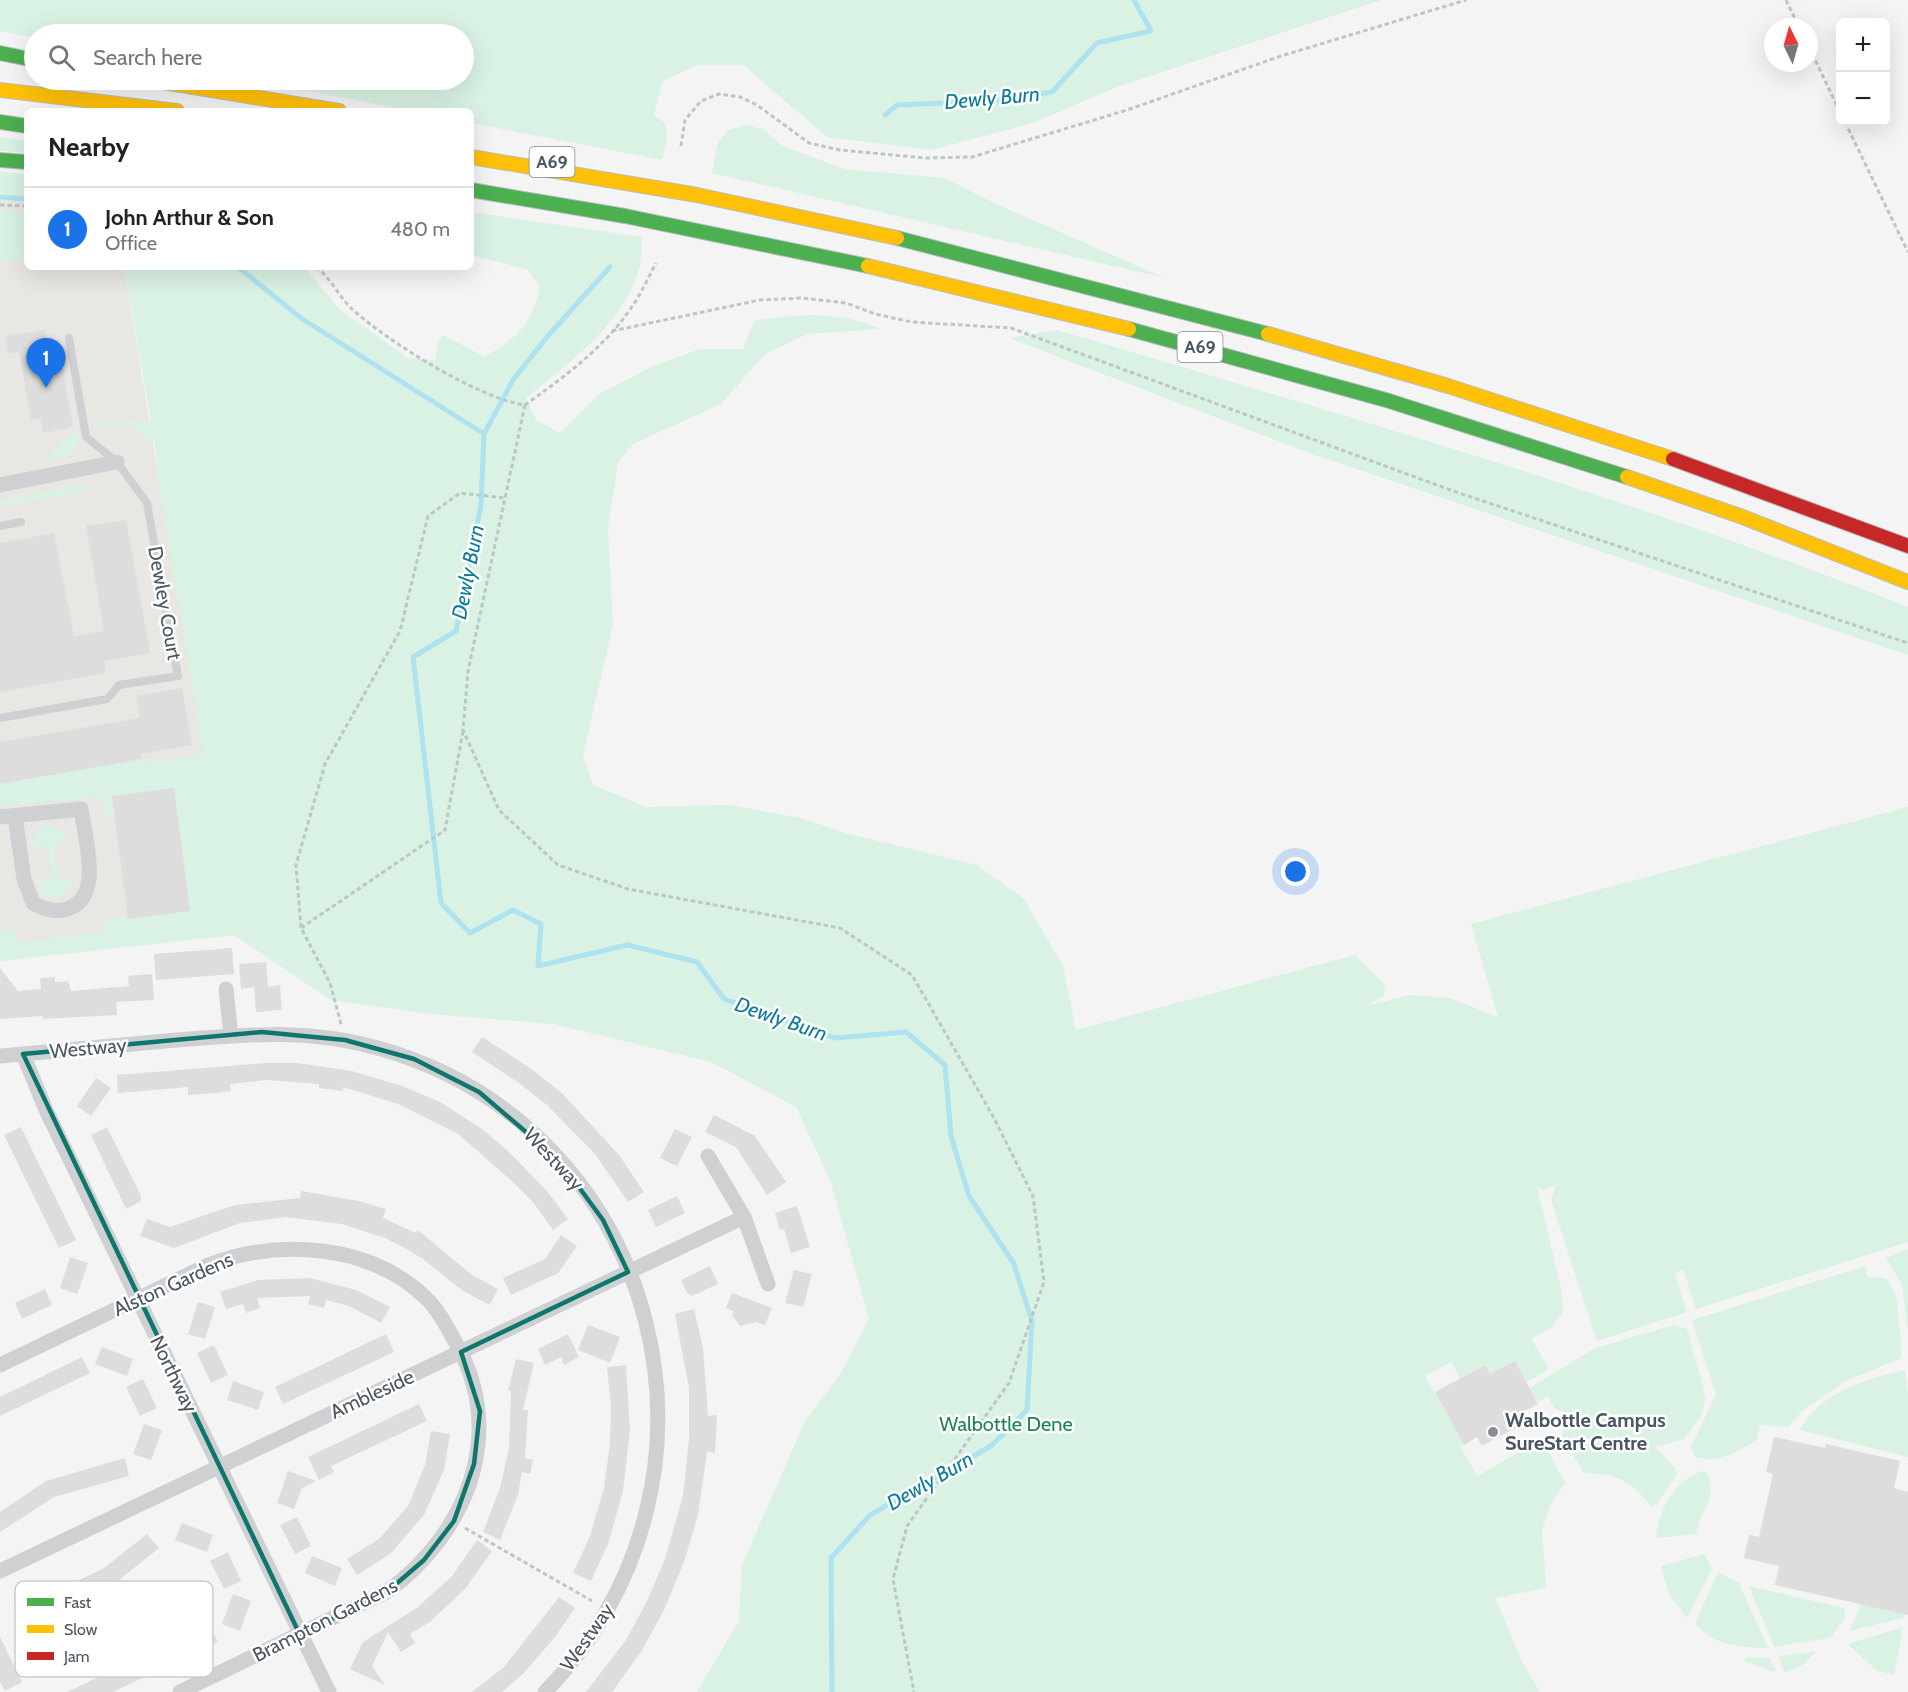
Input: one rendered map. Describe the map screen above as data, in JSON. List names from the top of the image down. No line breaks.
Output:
{"streets":{"highway":["A69"],"street":["Westway","Alston Gardens","Northway","Ambleside","Brampton Gardens"],"lane":["Dewley Court"]},"crossings":[["Westway","Northway"],["Westway","Ambleside"],["Alston Gardens","Northway"],["Alston Gardens","Ambleside"],["Alston Gardens","Brampton Gardens"],["Northway","Ambleside"],["Northway","Brampton Gardens"],["Ambleside","Brampton Gardens"]],"water":["Dewly Burn"],"parks":["Walbottle Dene"],"places":["Walbottle Campus SureStart Centre"],"legend":["Fast","Slow","Jam"],"north":"top","page":{"map_buttons":["+","−"],"search":"Search here","heading":"Nearby","list":[{"mark":"1","name":"John Arthur & Son","note":"Office","value":"480 m"}],"pins":"1"}}
